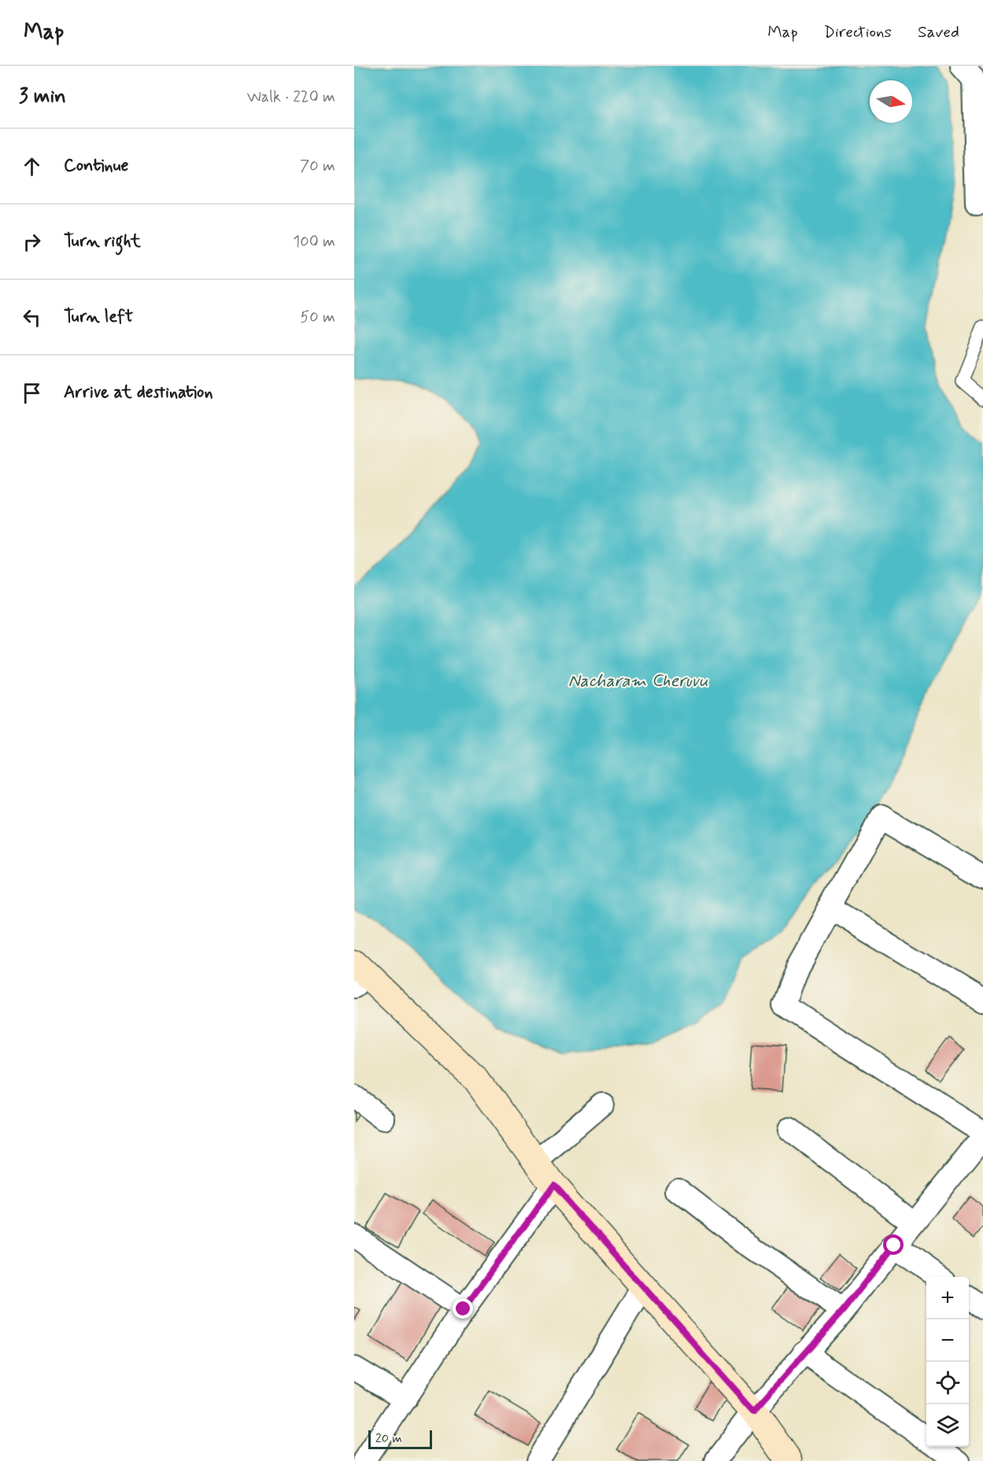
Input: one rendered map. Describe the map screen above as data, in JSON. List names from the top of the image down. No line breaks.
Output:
{"water":["Nacharam Cheruvu"],"scale_bar":"20 m","north":"right","page":{"header":"Map","nav":["Map","Directions","Saved"],"heading":["3 min","Walk · 220 m"],"list":[["Continue","70 m"],["Turn right","100 m"],["Turn left","50 m"],"Arrive at destination"],"map_buttons":["+","−"],"scale":"20 m"}}
